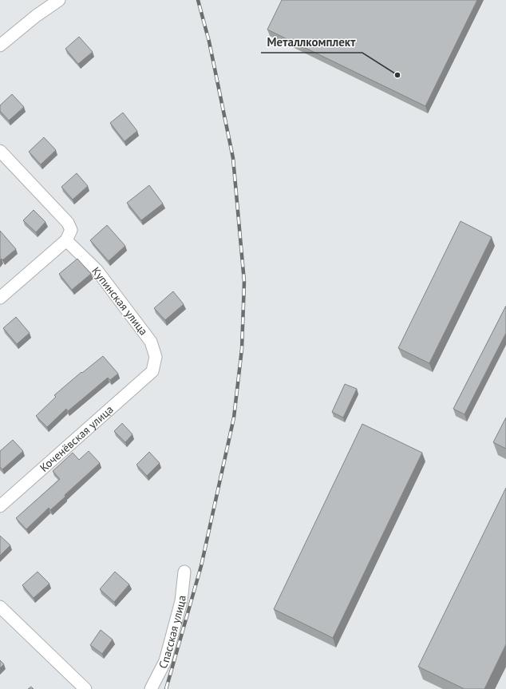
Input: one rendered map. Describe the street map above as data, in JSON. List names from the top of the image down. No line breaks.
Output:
{"streets":{"street":["Купинская улица","Коченёвская улица","Спасская улица"]},"crossings":[["Купинская улица","Коченёвская улица"]],"places":["Металлкомплект"]}
